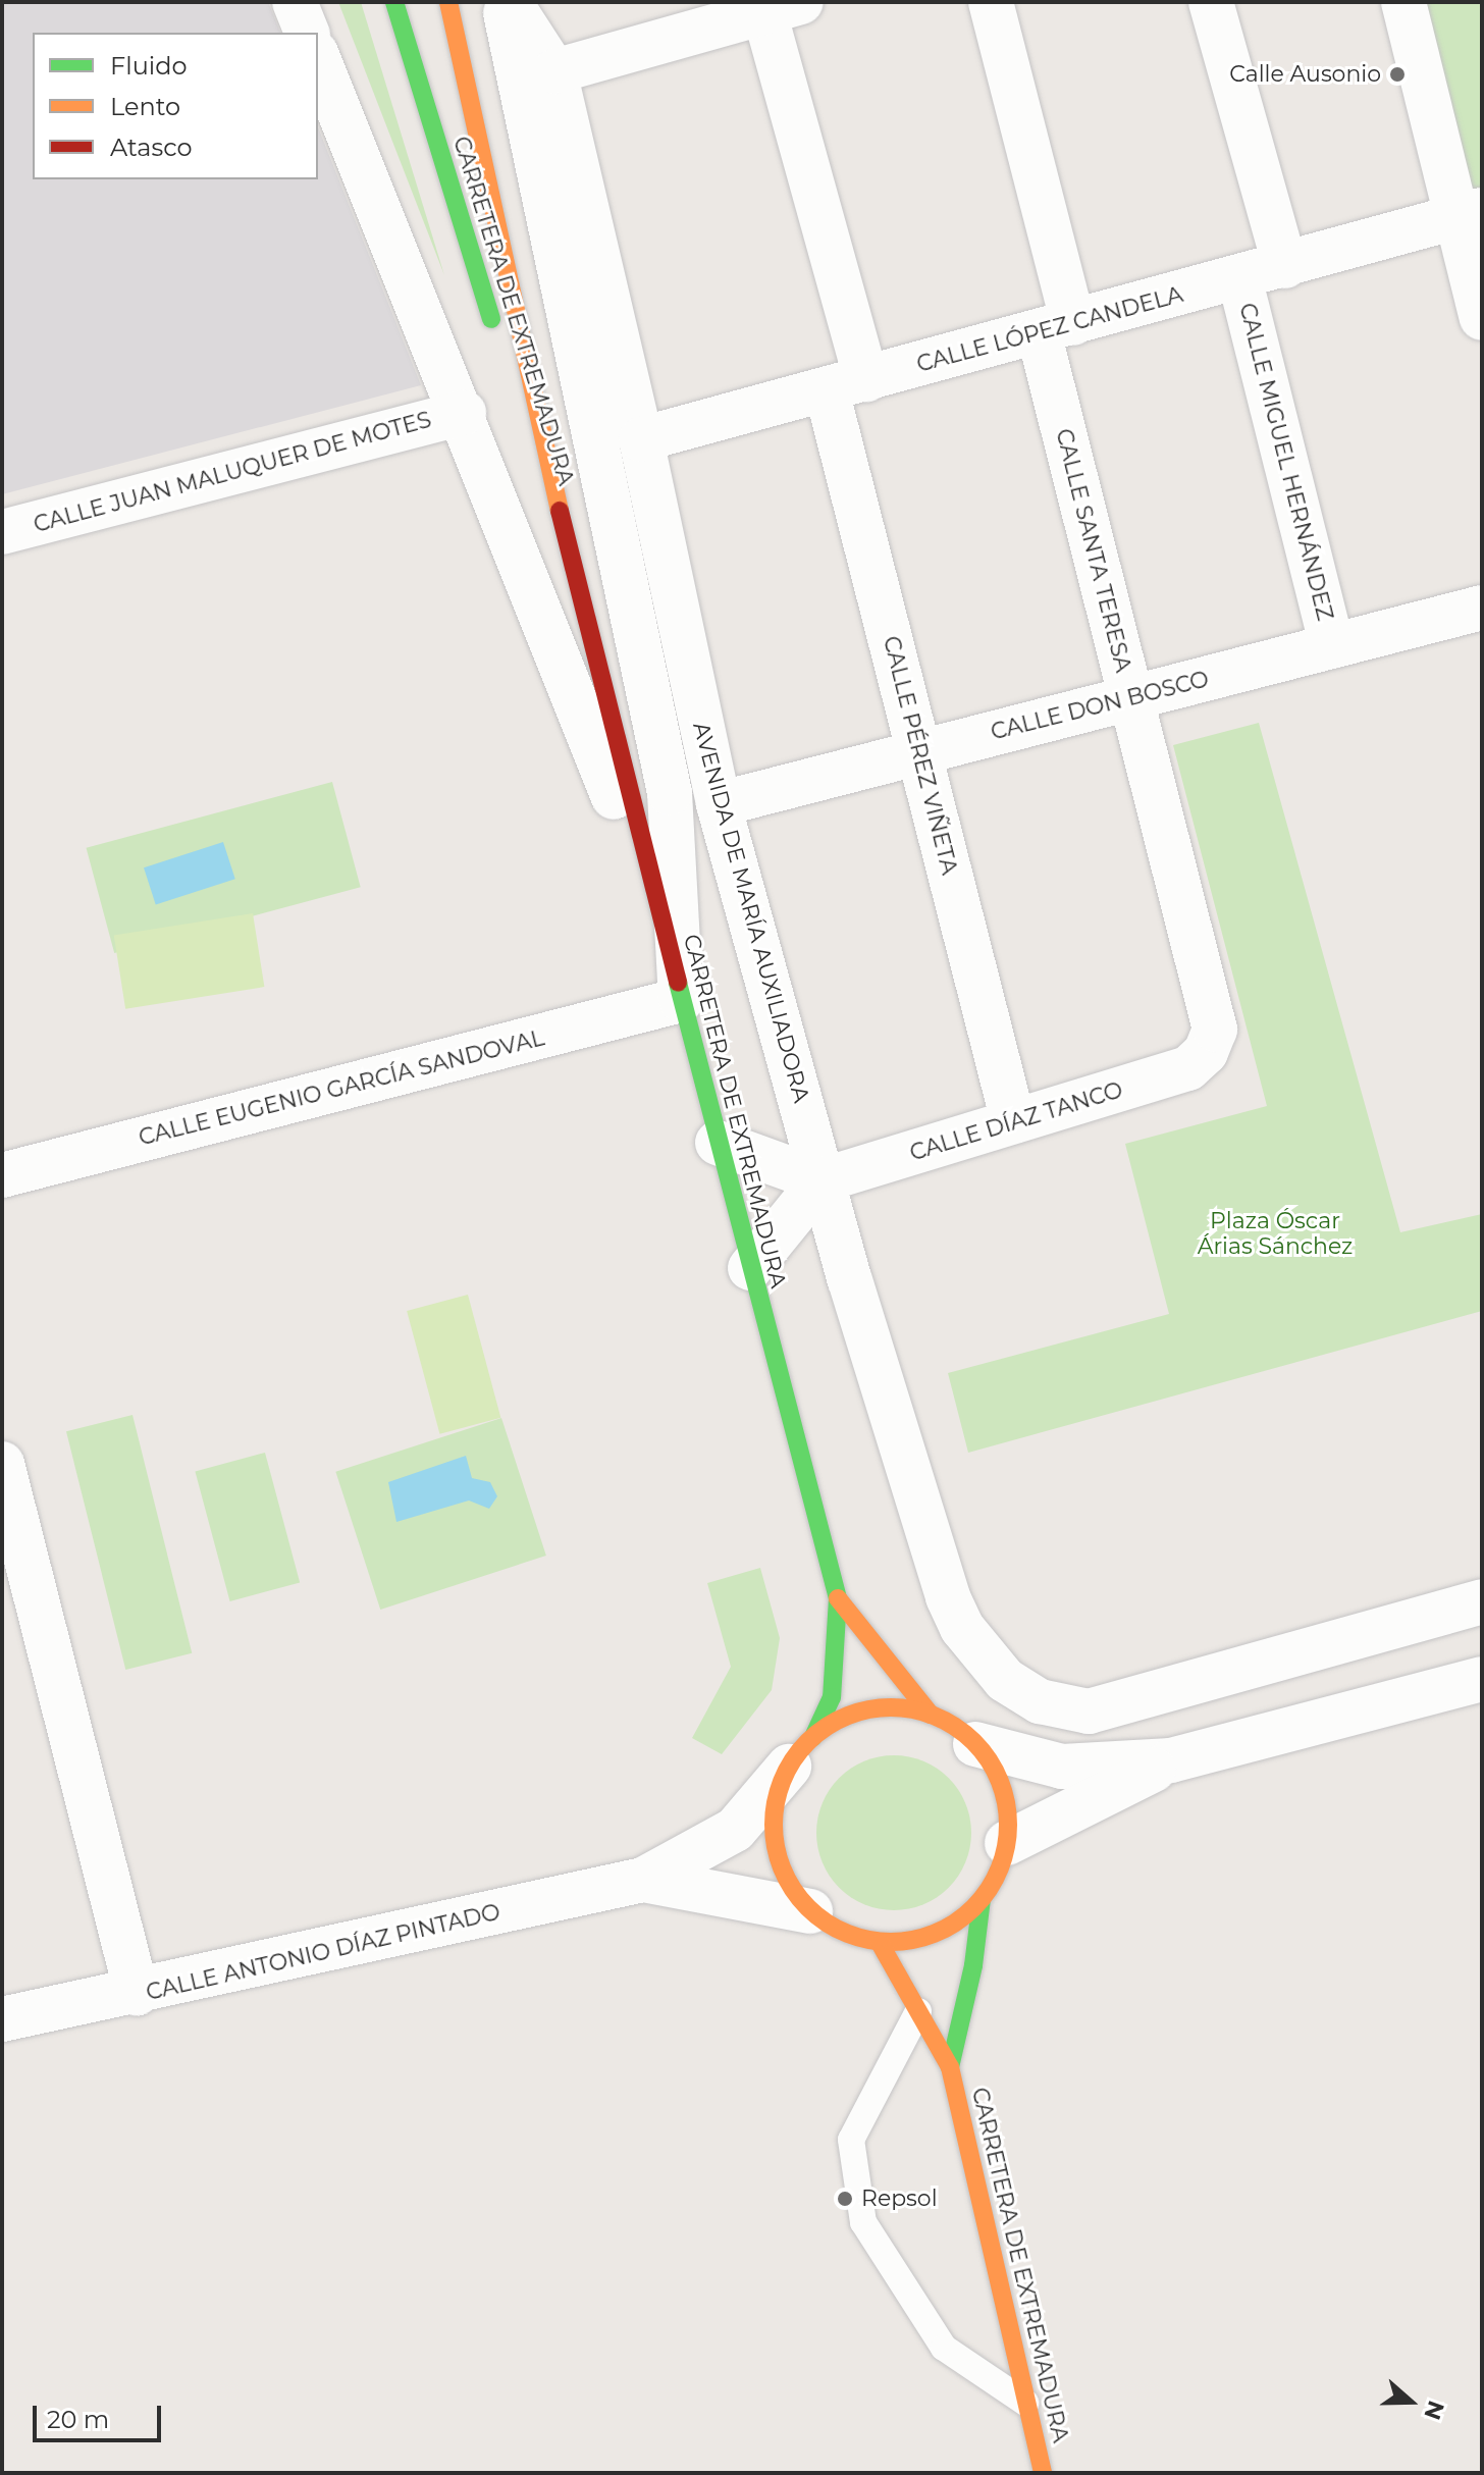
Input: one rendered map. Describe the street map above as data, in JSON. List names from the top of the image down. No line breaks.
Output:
{"streets":{"highway":["CARRETERA DE EXTREMADURA"],"street":["CALLE LÓPEZ CANDELA","CALLE MIGUEL HERNÁNDEZ","CALLE JUAN MALUQUER DE MOTES","CALLE SANTA TERESA","CALLE DON BOSCO","CALLE PÉREZ VIÑETA","AVENIDA DE MARÍA AUXILIADORA","CALLE EUGENIO GARCÍA SANDOVAL","CALLE DÍAZ TANCO","CALLE ANTONIO DÍAZ PINTADO"]},"crossings":[["CARRETERA DE EXTREMADURA","CALLE EUGENIO GARCÍA SANDOVAL"],["CARRETERA DE EXTREMADURA","CALLE ANTONIO DÍAZ PINTADO"],["CALLE LÓPEZ CANDELA","CALLE MIGUEL HERNÁNDEZ"],["CALLE LÓPEZ CANDELA","CALLE SANTA TERESA"],["CALLE LÓPEZ CANDELA","CALLE PÉREZ VIÑETA"],["CALLE LÓPEZ CANDELA","AVENIDA DE MARÍA AUXILIADORA"],["CALLE MIGUEL HERNÁNDEZ","CALLE DON BOSCO"],["CALLE SANTA TERESA","CALLE DON BOSCO"],["CALLE SANTA TERESA","CALLE DÍAZ TANCO"],["CALLE DON BOSCO","CALLE PÉREZ VIÑETA"],["CALLE DON BOSCO","AVENIDA DE MARÍA AUXILIADORA"],["CALLE PÉREZ VIÑETA","CALLE DÍAZ TANCO"],["AVENIDA DE MARÍA AUXILIADORA","CALLE DÍAZ TANCO"]],"parks":["Plaza Óscar Árias Sánchez"],"places":["Calle Ausonio","Repsol"],"legend":["Fluido","Lento","Atasco"],"scale_bar":"20 m","north":"right"}
